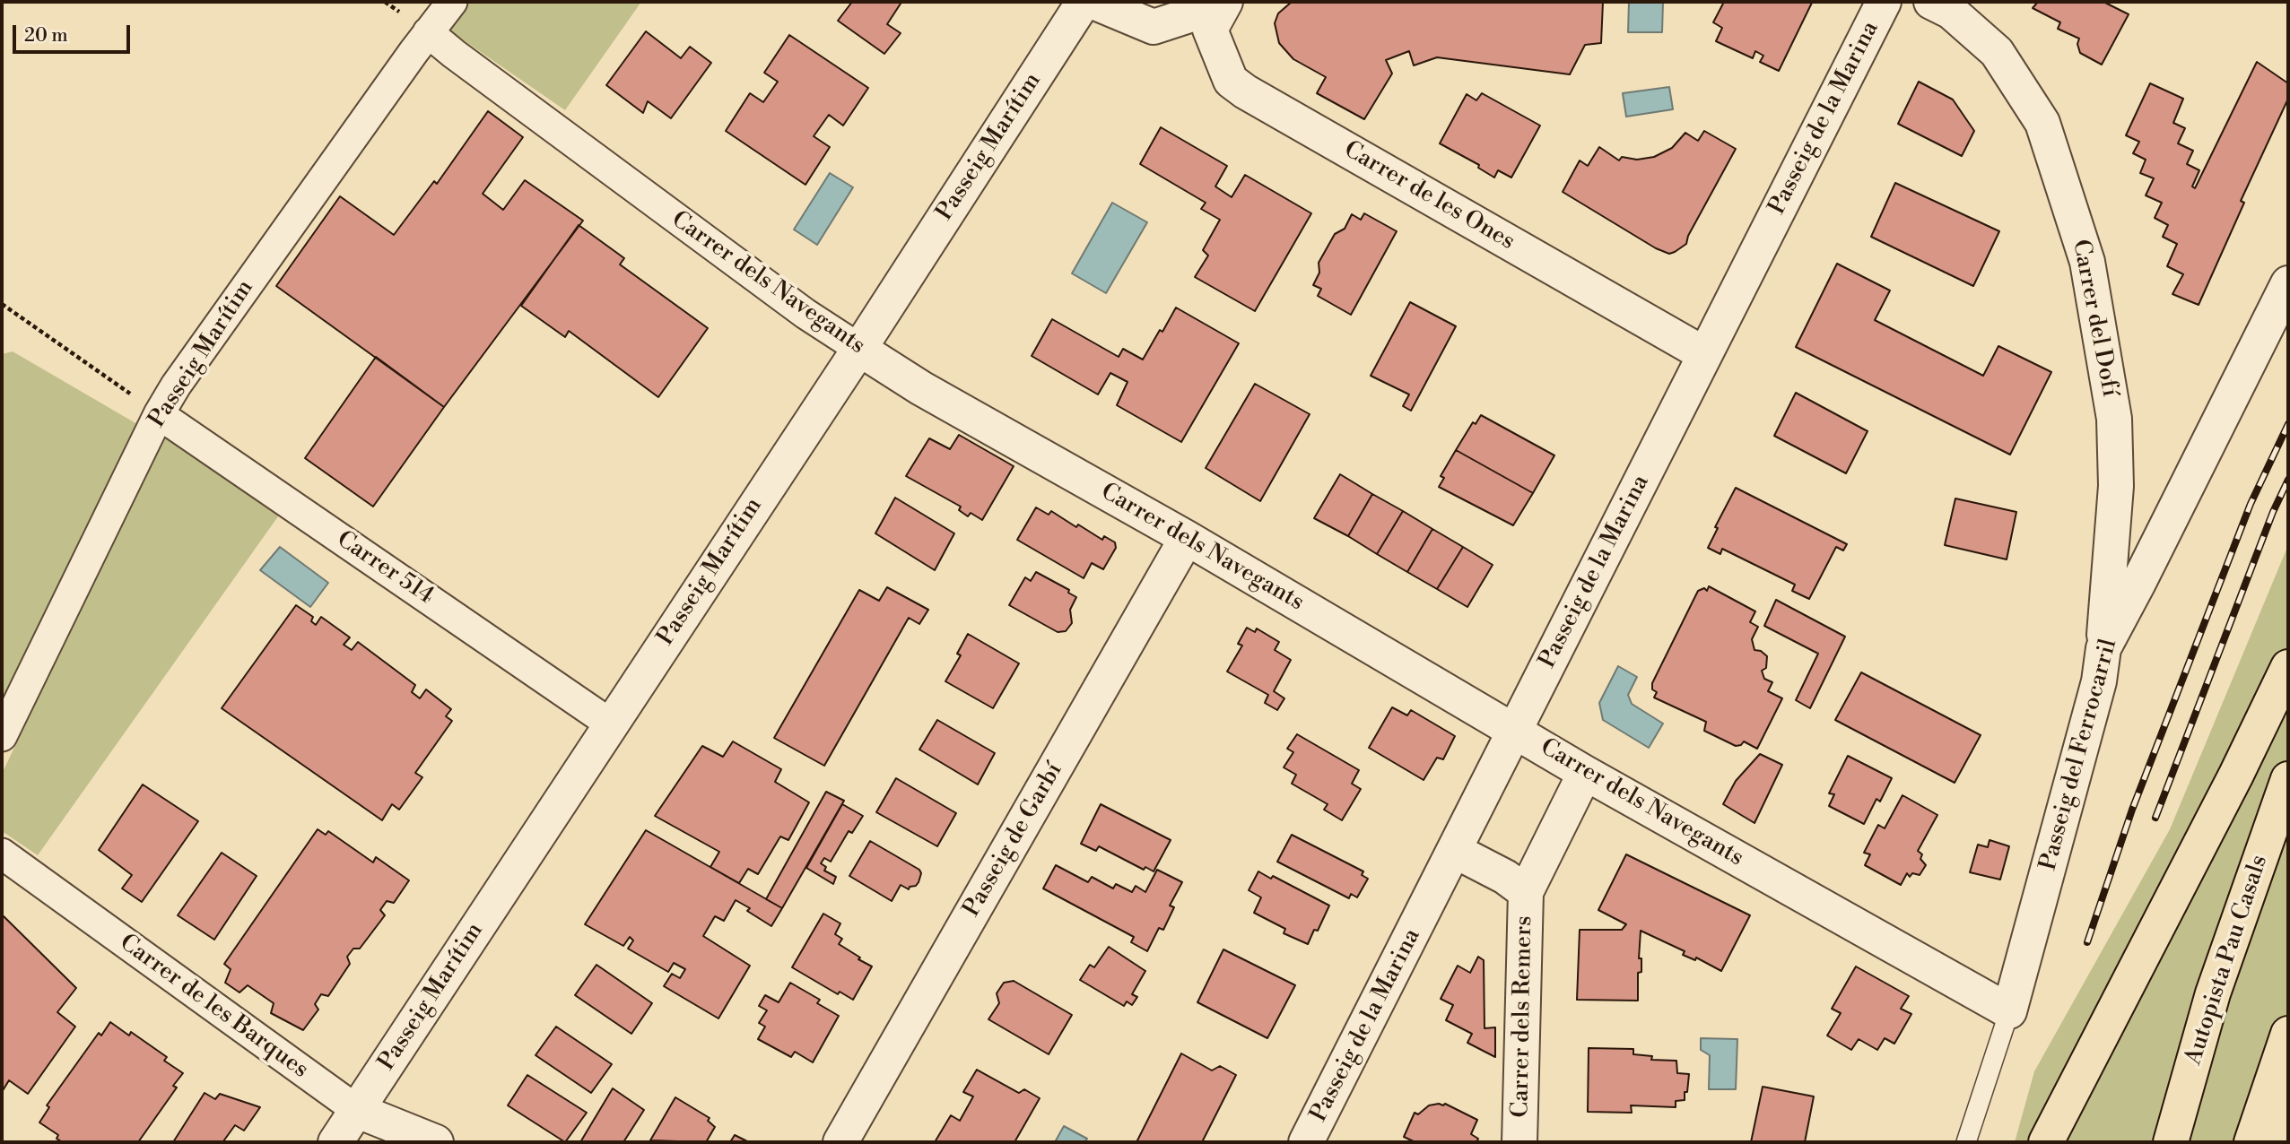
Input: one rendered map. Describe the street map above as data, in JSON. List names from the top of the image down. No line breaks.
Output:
{"streets":{"highway":["Autopista Pau Casals"],"street":["Passeig de la Marina","Passeig Marítim","Carrer de les Ones","Carrer dels Navegants","Carrer del Dofí","Carrer 514","Passeig del Ferrocarril","Passeig de Garbí","Carrer de les Barques","Carrer dels Remers"]},"crossings":[["Passeig de la Marina","Carrer de les Ones"],["Passeig de la Marina","Carrer dels Navegants"],["Passeig de la Marina","Carrer dels Remers"],["Passeig Marítim","Carrer dels Navegants"],["Passeig Marítim","Carrer 514"],["Passeig Marítim","Carrer de les Barques"],["Carrer dels Navegants","Passeig del Ferrocarril"],["Carrer dels Navegants","Passeig de Garbí"],["Carrer dels Navegants","Carrer dels Remers"],["Carrer del Dofí","Passeig del Ferrocarril"]],"scale_bar":"20 m"}
